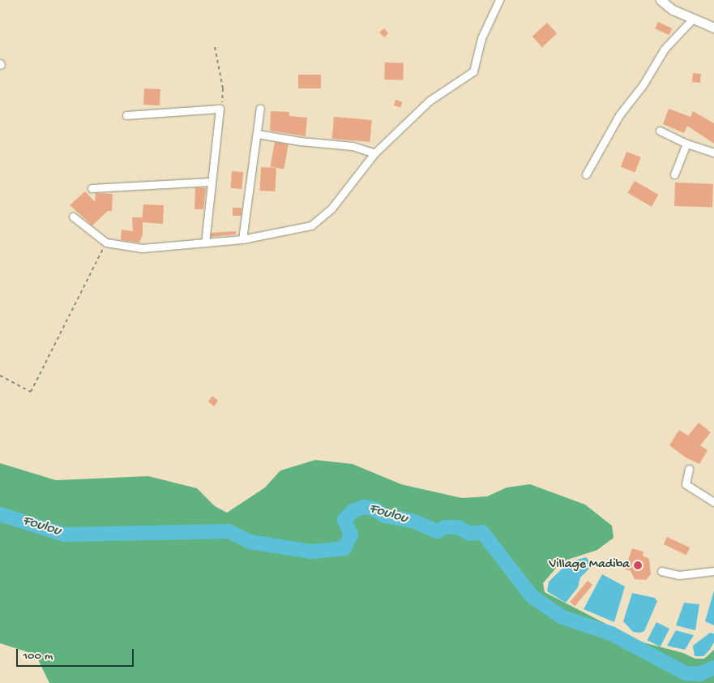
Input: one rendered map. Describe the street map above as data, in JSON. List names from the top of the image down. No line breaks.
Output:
{"water":["Foulou"],"places":["Village Madiba"],"scale_bar":"100 m"}
